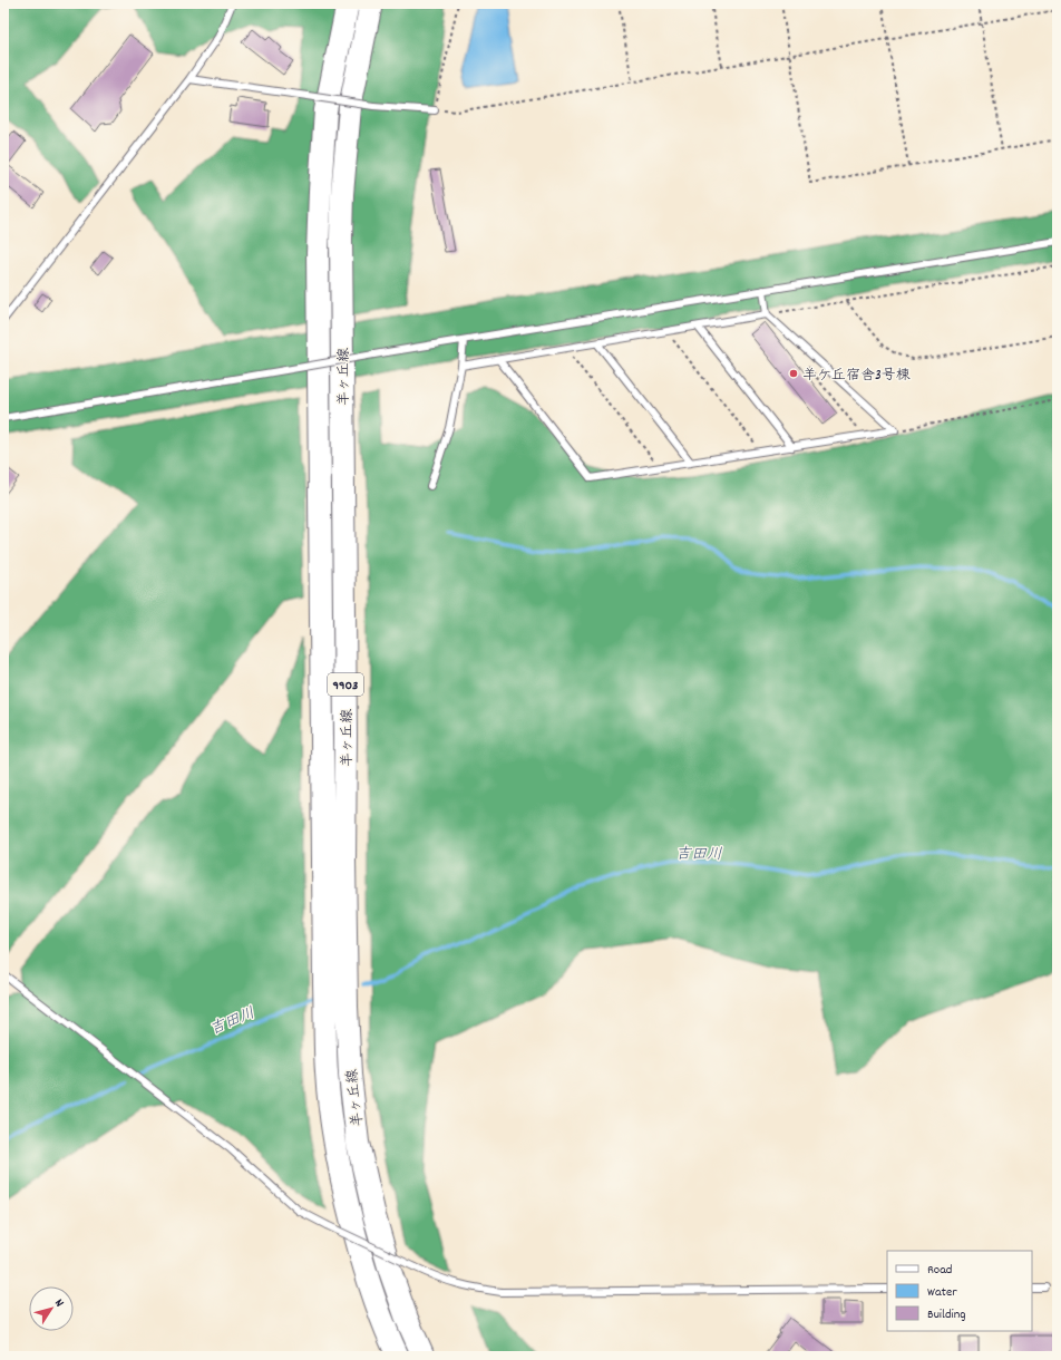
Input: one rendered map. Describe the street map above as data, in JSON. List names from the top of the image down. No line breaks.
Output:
{"streets":{"main road":["羊ヶ丘線","9903"]},"water":["吉田川"],"places":["羊ケ丘宿舎3号棟"],"legend":["Road","Water","Building"],"north":"top right"}
